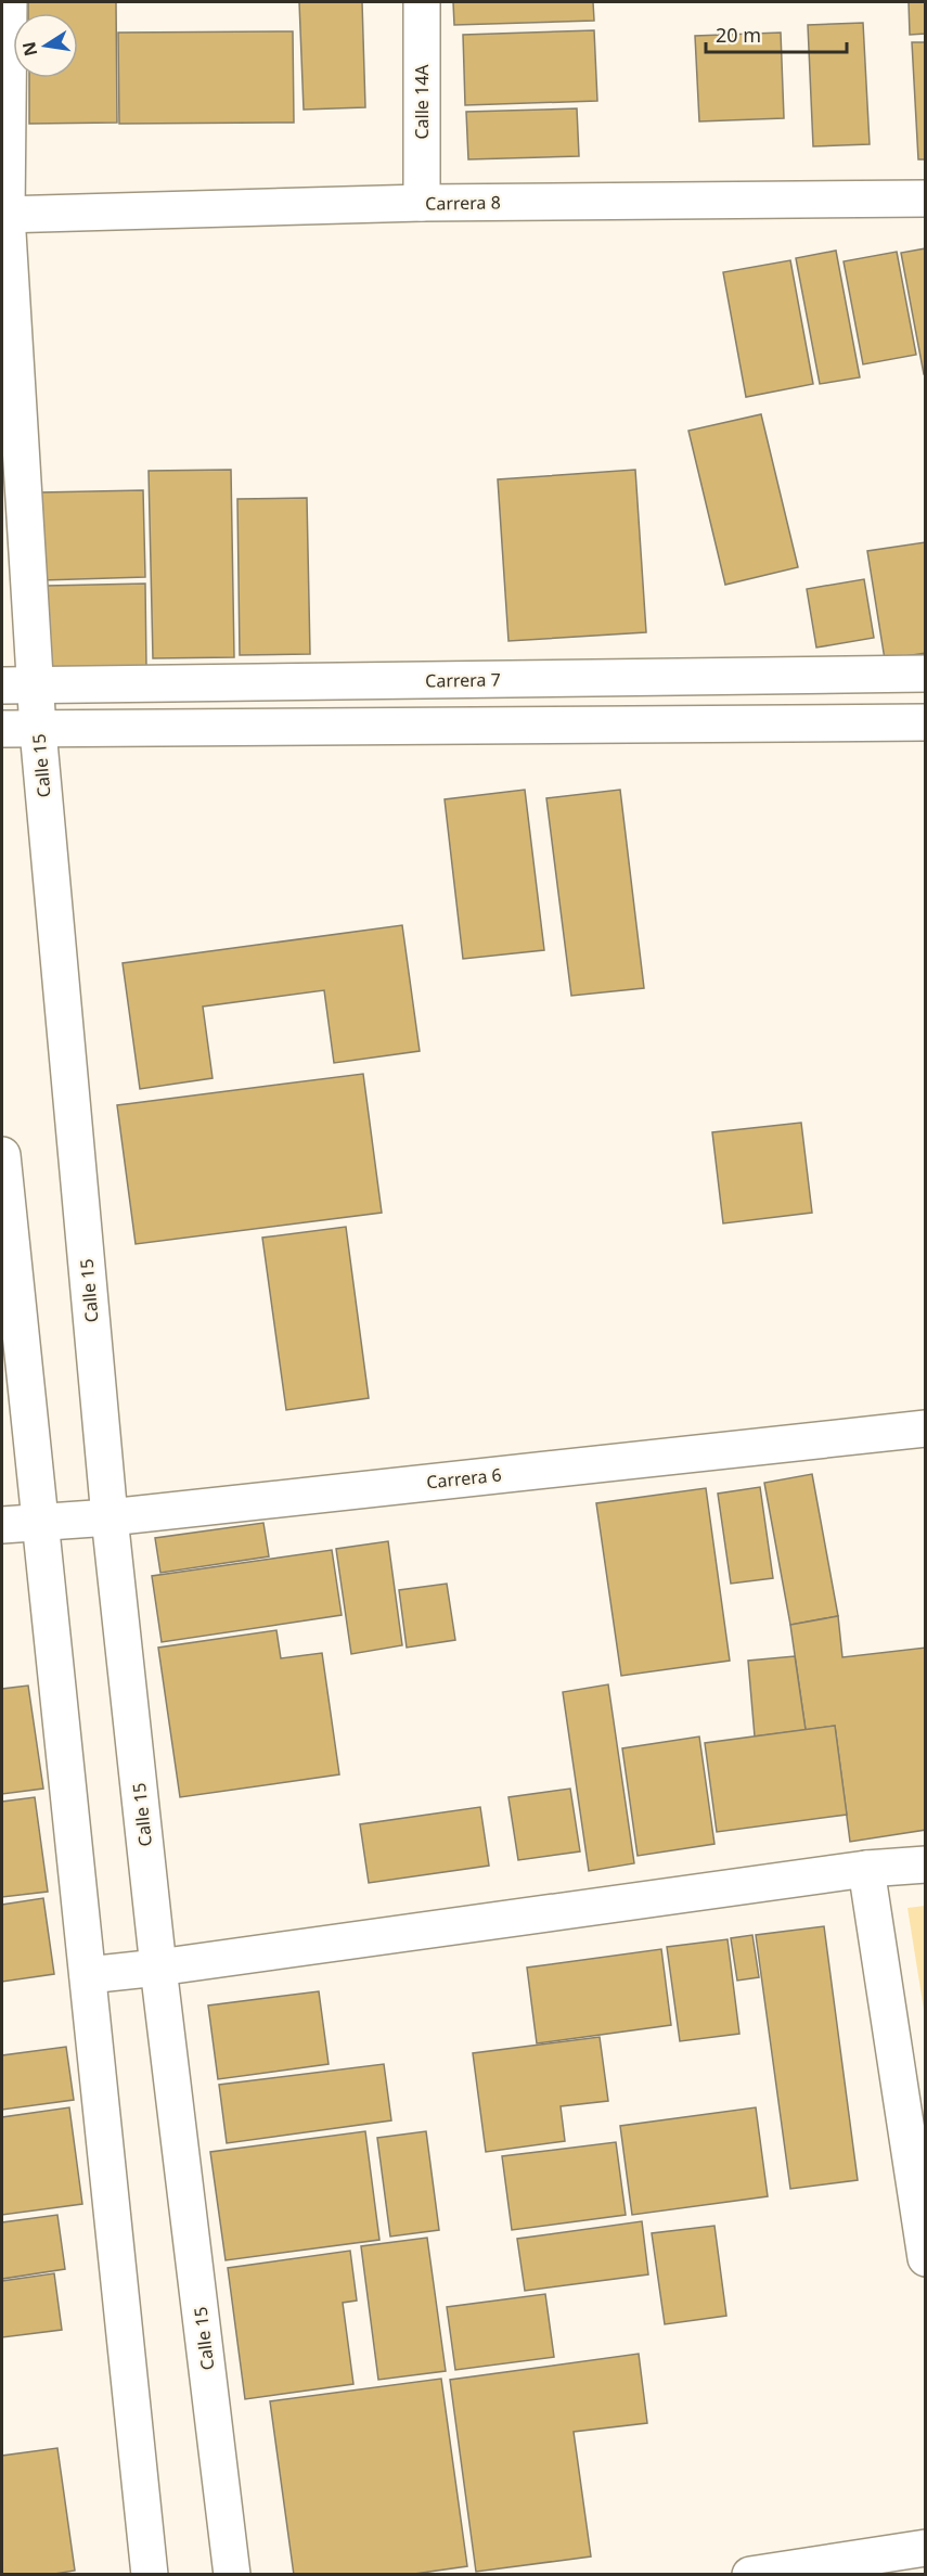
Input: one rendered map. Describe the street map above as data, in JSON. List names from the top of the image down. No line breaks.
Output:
{"streets":{"street":["Calle 14A","Carrera 8","Carrera 7","Calle 15","Carrera 6"]},"crossings":[["Calle 14A","Carrera 8"],["Carrera 8","Calle 15"],["Carrera 7","Calle 15"],["Calle 15","Carrera 6"]],"scale_bar":"20 m","north":"left"}
